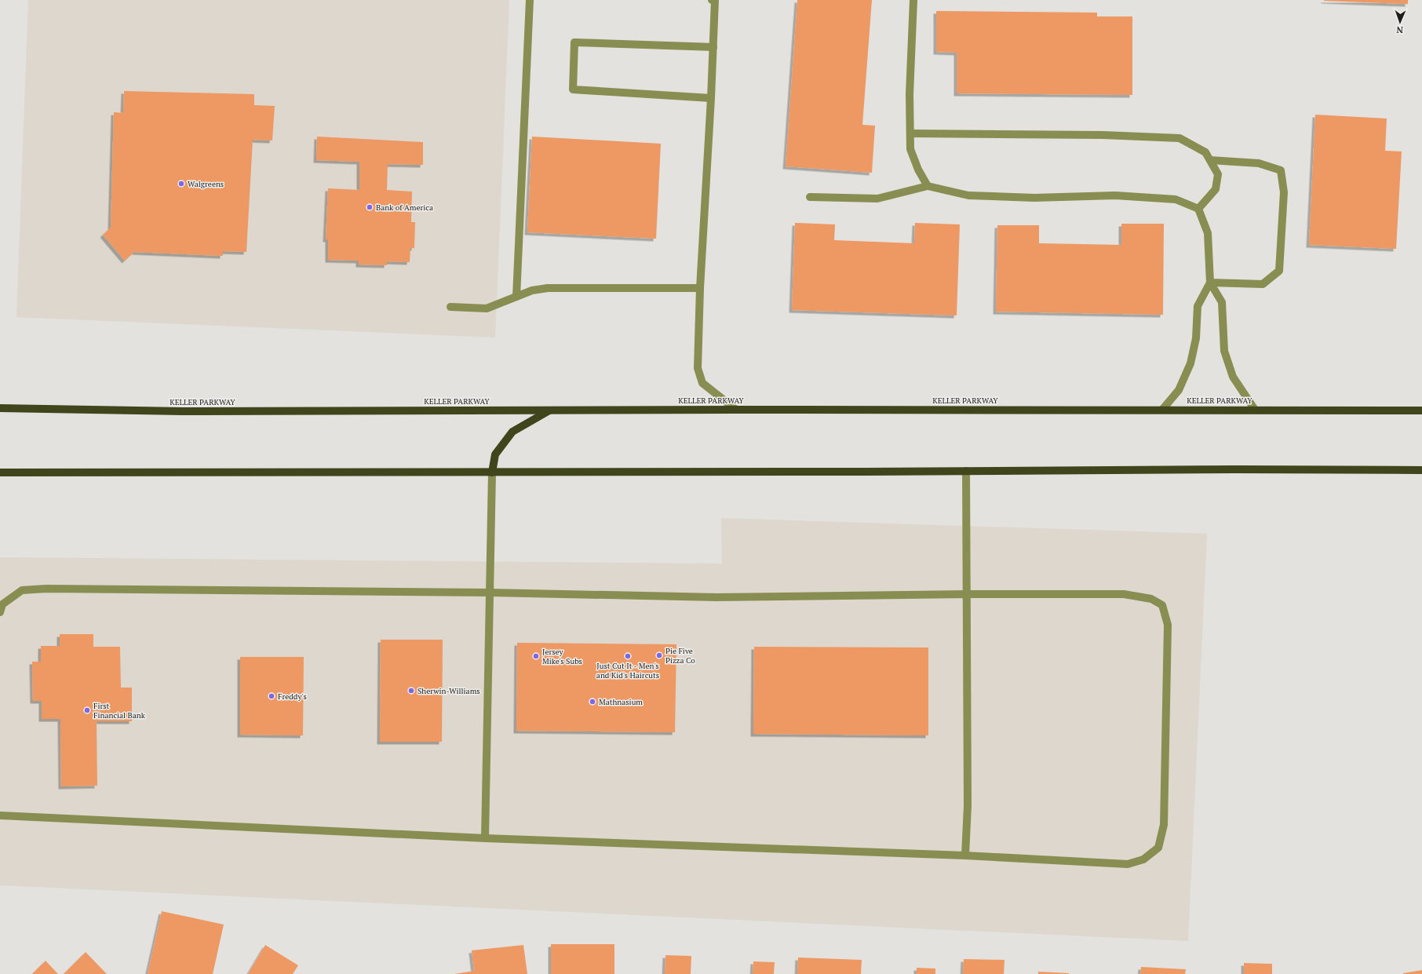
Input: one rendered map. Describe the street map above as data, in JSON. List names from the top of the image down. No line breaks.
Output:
{"streets":{"main road":["KELLER PARKWAY"]},"places":["Walgreens","Bank of America","Pie Five Pizza Co","Jersey Mike's Subs","Just Cut It - Men's and Kid's Haircuts","Sherwin-Williams","Freddy's","Mathnasium","First Financial Bank"],"north":"bottom"}
